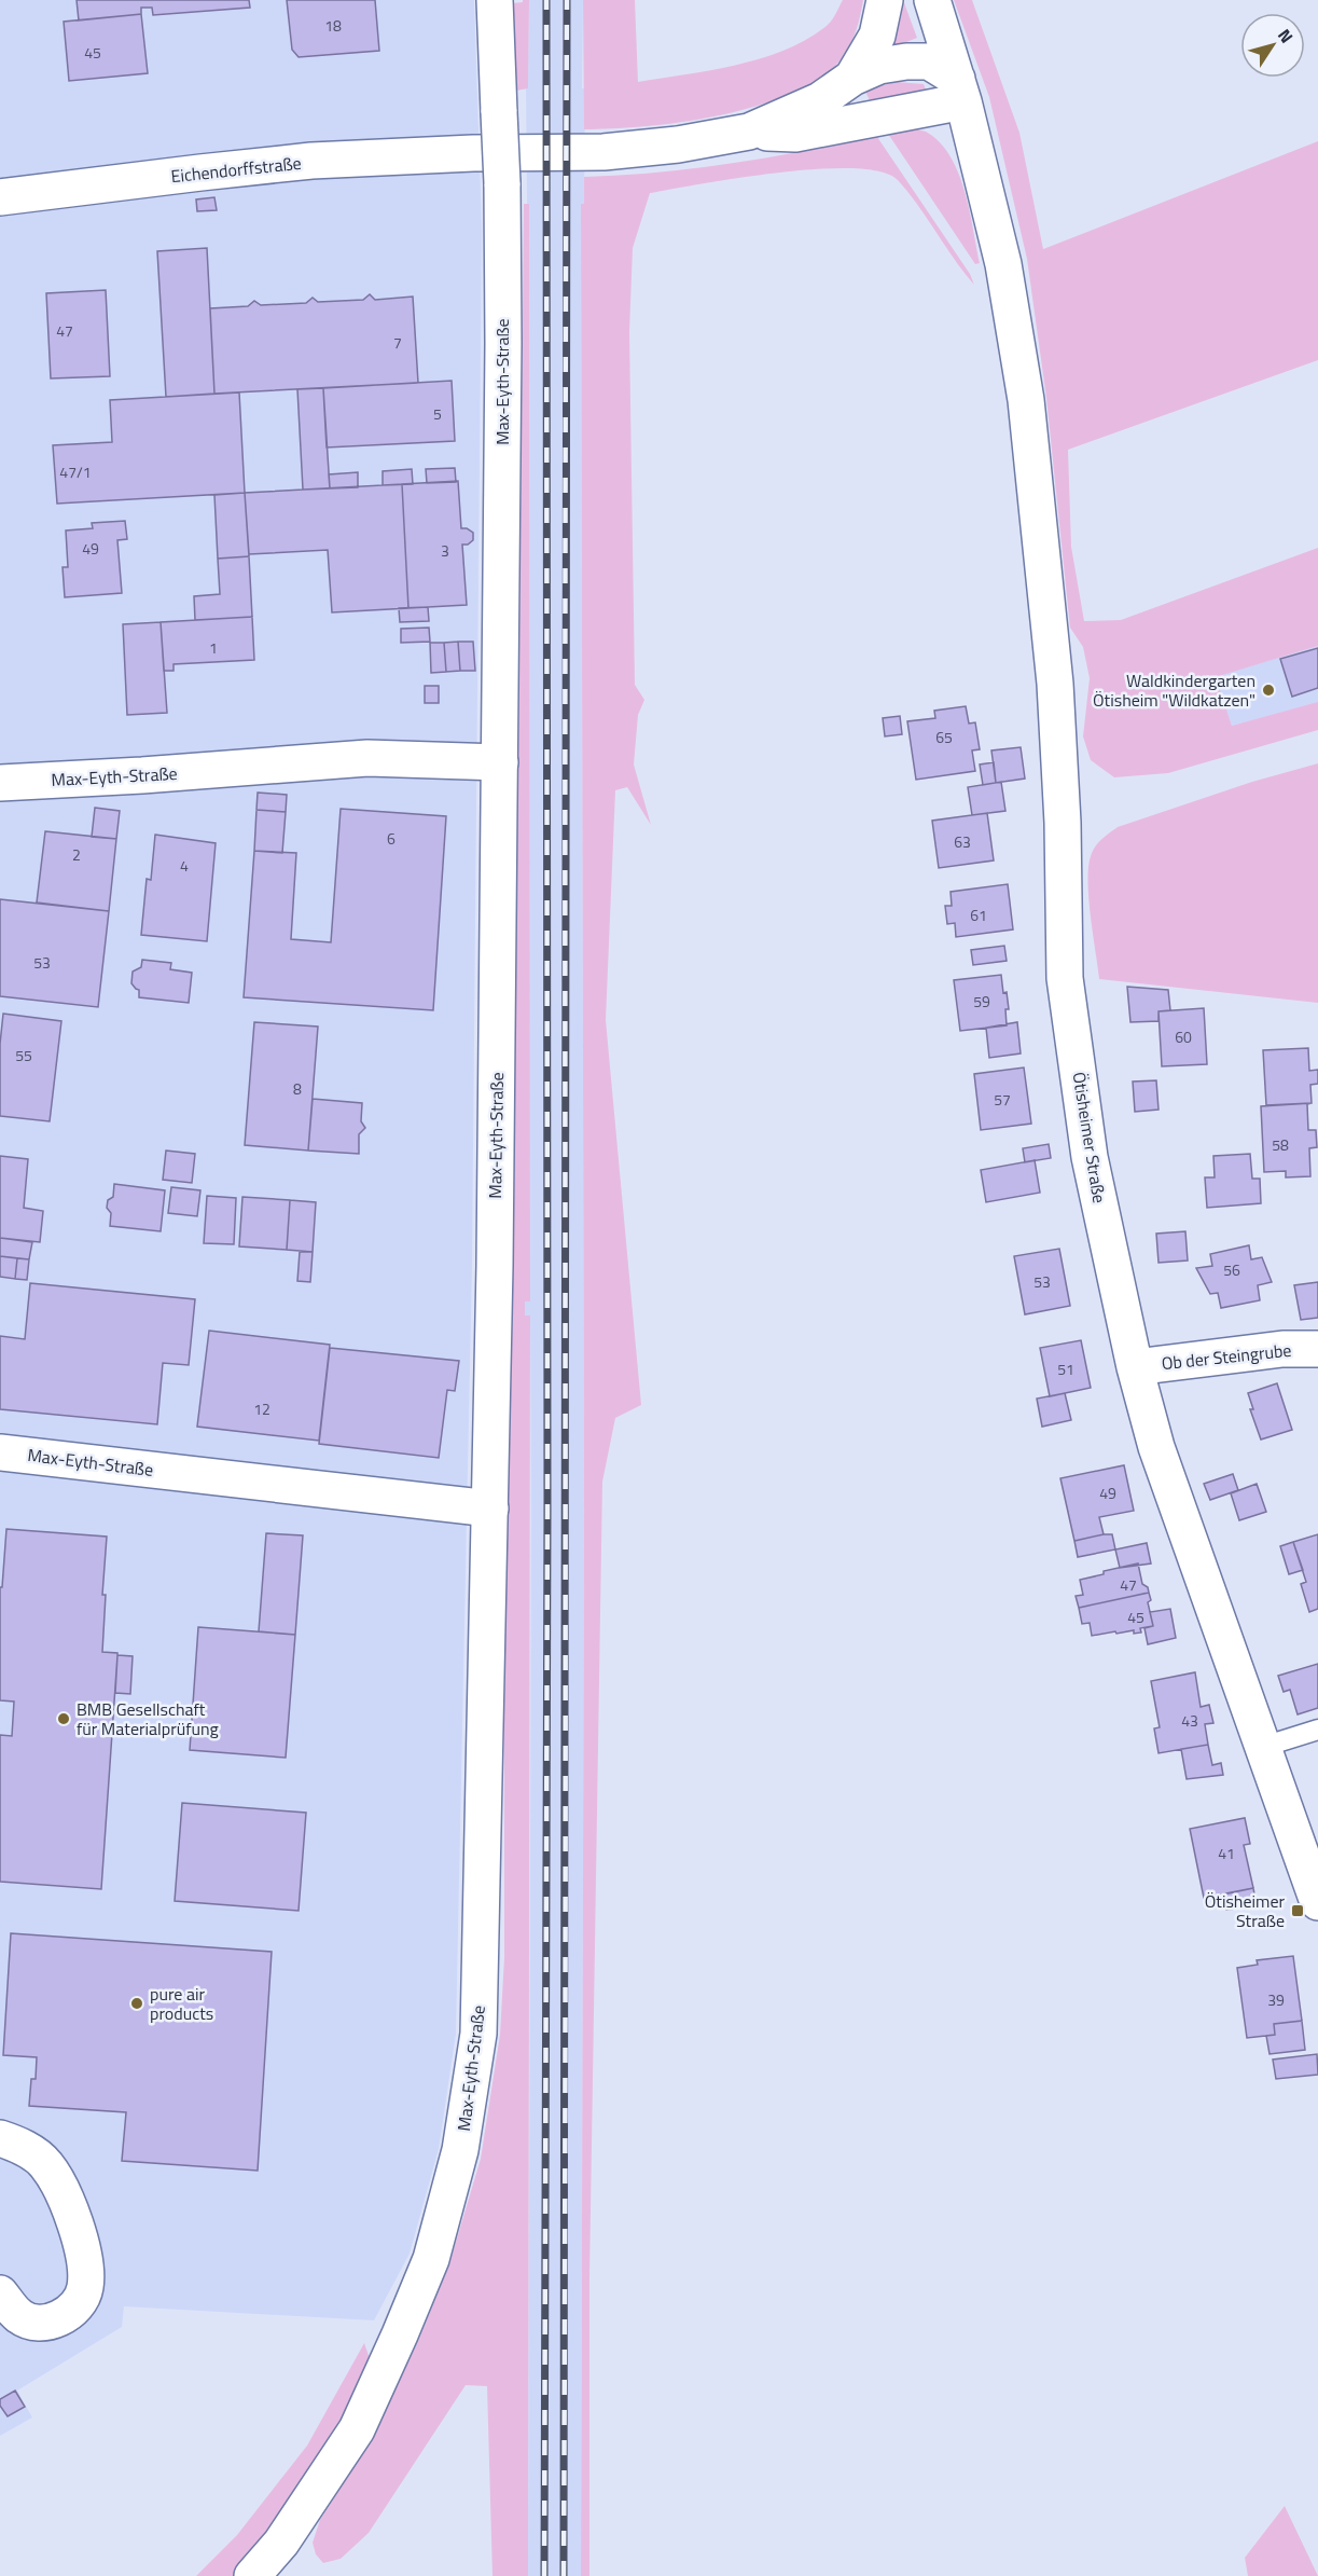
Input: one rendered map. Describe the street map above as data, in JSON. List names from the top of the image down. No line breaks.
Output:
{"streets":{"street":["Eichendorffstraße","Max-Eyth-Straße","Ötisheimer Straße","Ob der Steingrube"]},"crossings":[["Ötisheimer Straße","Ob der Steingrube"]],"places":{"other":["Waldkindergarten Ötisheim \"Wildkatzen\"","BMB Gesellschaft für Materialprüfung","pure air products"],"transit":["Ötisheimer Straße"]},"house_numbers":["18","45","47","7","5","47/1","49","3","1","65","6","63","2","4","61","53","59","60","55","8","57","58","56","53","51","12","49","47","45","43","41","39"],"north":"top right"}
